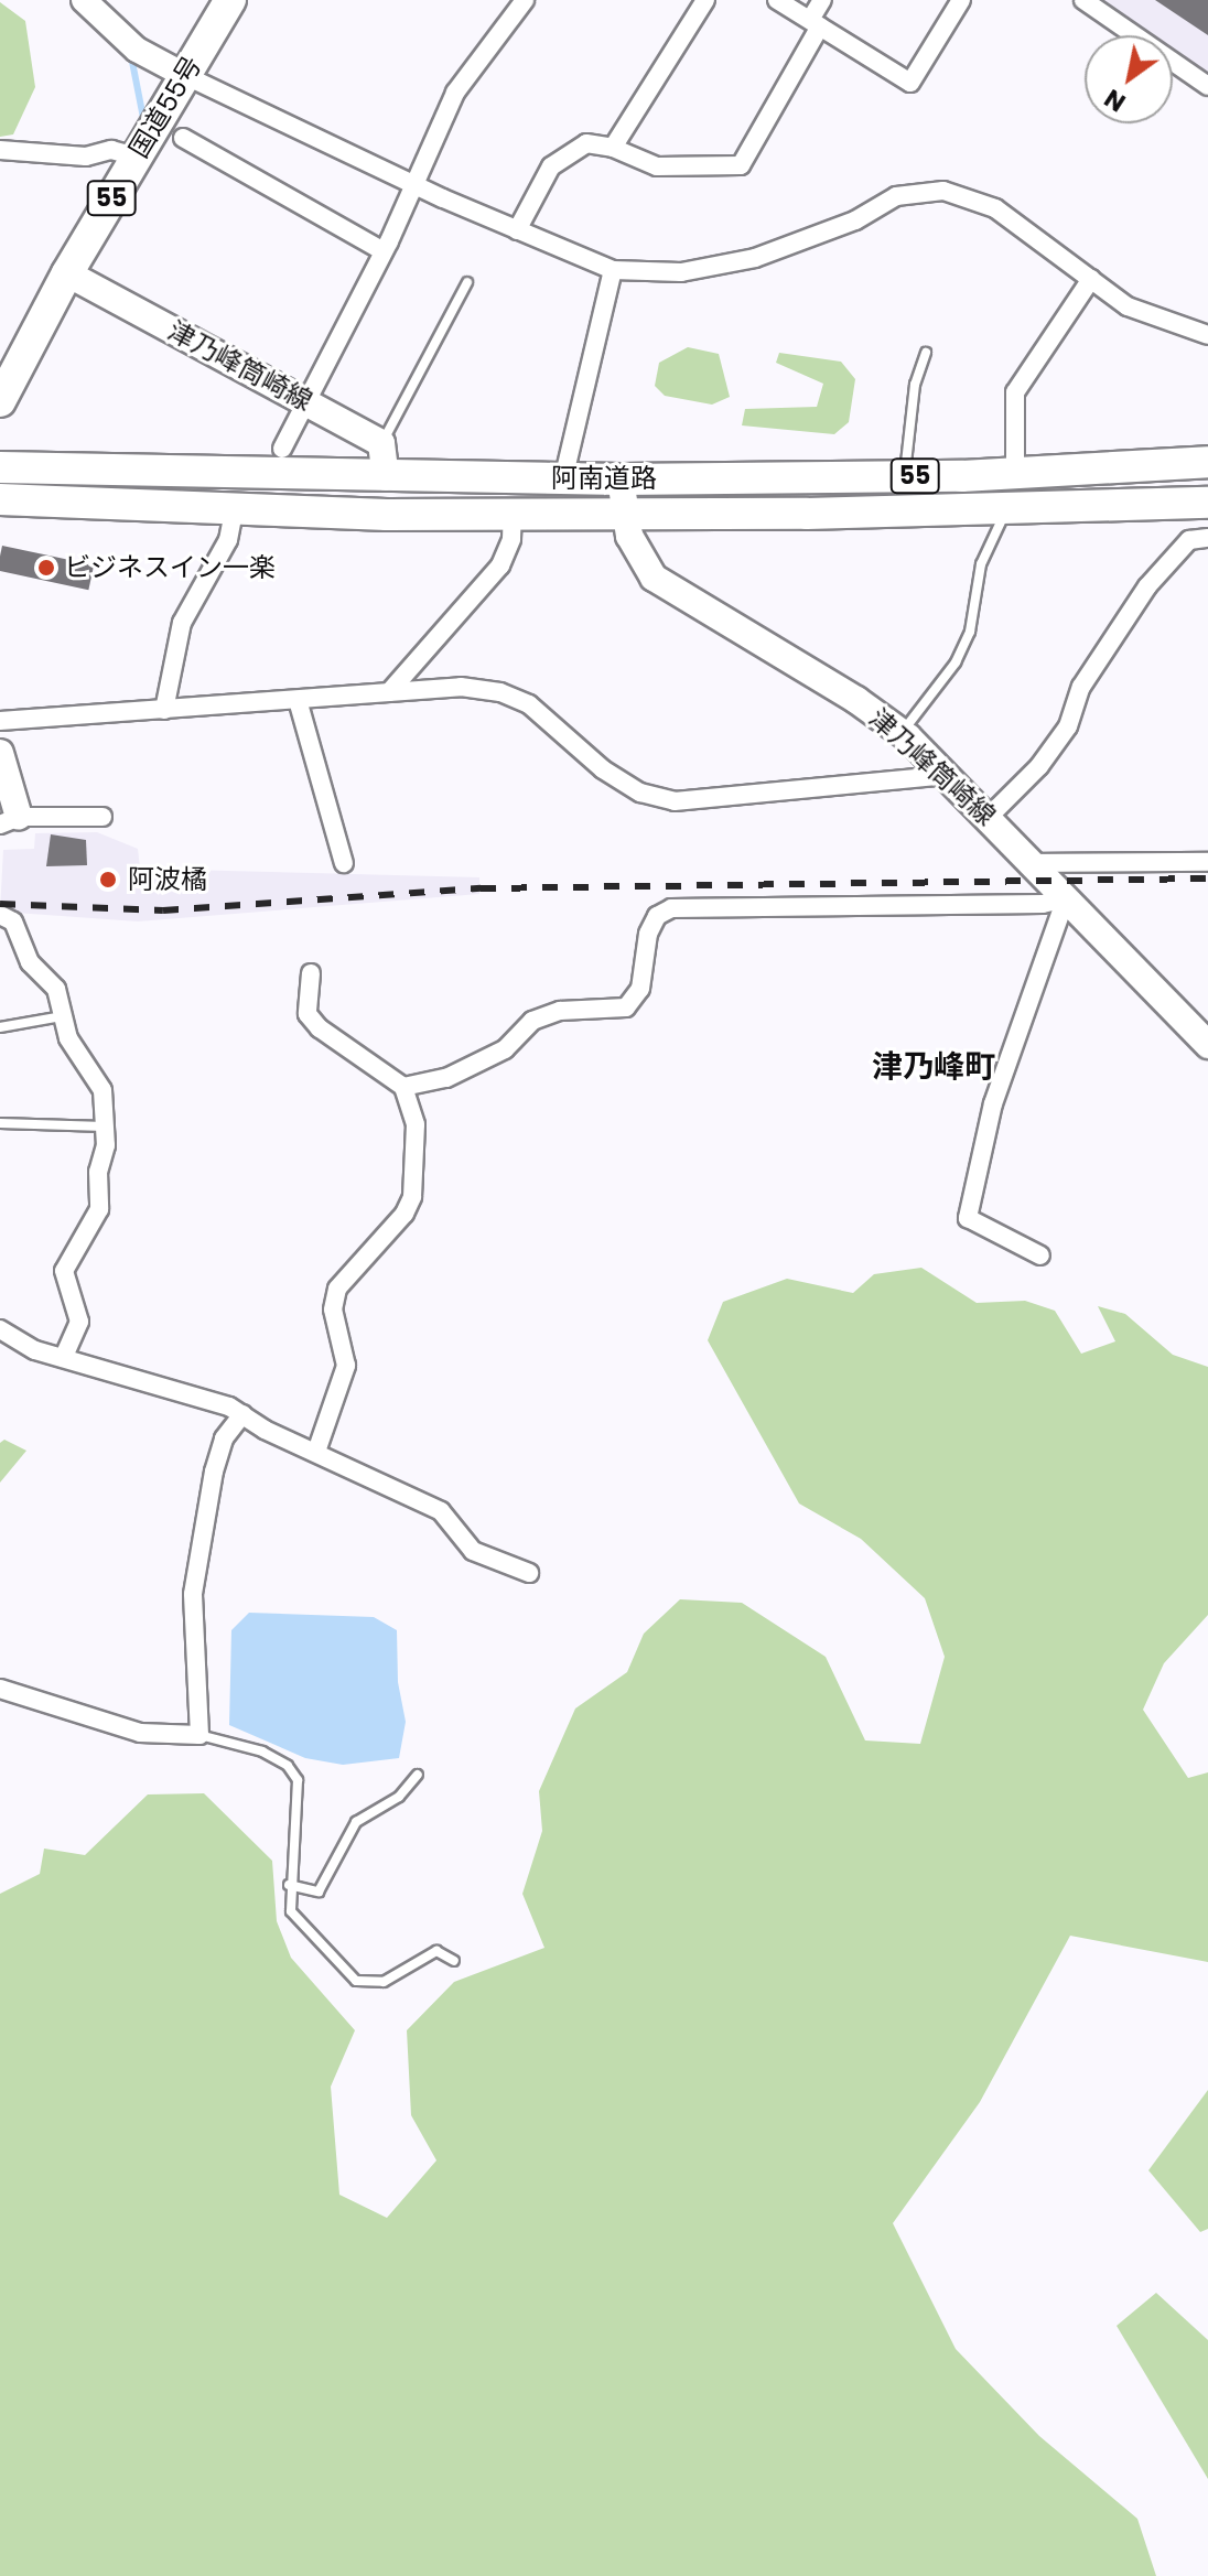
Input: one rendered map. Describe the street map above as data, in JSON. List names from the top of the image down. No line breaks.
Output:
{"streets":{"highway":["国道55号","55","阿南道路"],"main road":["津乃峰筒崎線"]},"crossings":[["国道55号","津乃峰筒崎線"],["津乃峰筒崎線","阿南道路"]],"districts":["津乃峰町"],"places":["ビジネスイン一楽","阿波橘"],"north":"bottom left"}
